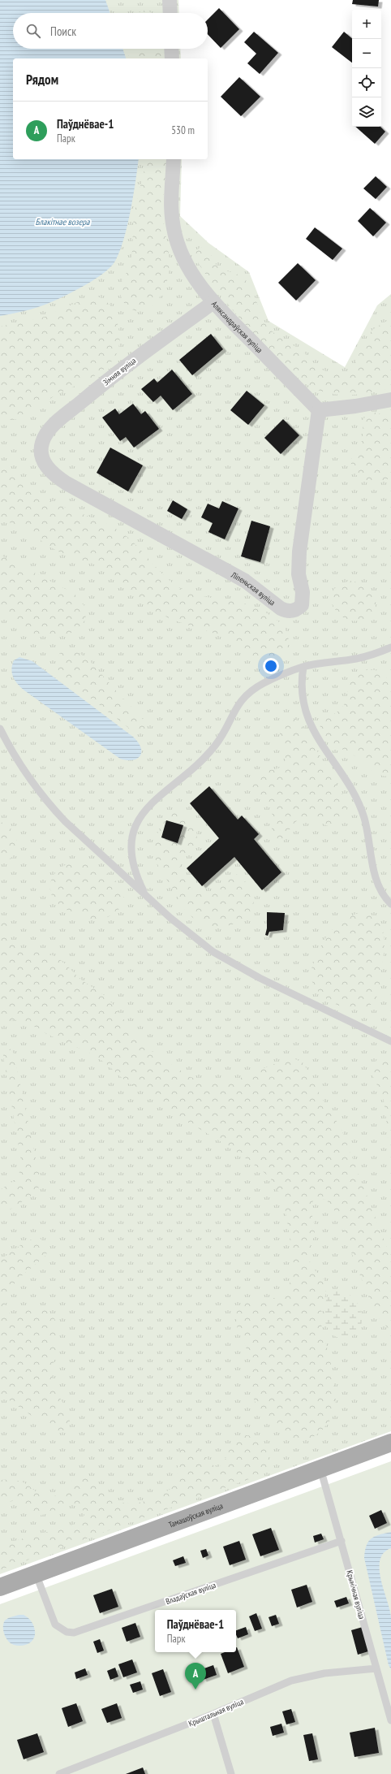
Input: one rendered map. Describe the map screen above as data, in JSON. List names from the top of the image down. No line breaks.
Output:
{"streets":{"main road":["Тамашоўская вуліца"],"street":["Аляксандраўская вуліца","Зімняя вуліца","Ліпеньская вуліца"],"lane":["Владаўская вуліца","Крынічная вуліца","Крыштальная вуліца"]},"crossings":[["Аляксандраўская вуліца","Зімняя вуліца"],["Аляксандраўская вуліца","Ліпеньская вуліца"],["Зімняя вуліца","Ліпеньская вуліца"],["Тамашоўская вуліца","Владаўская вуліца"],["Тамашоўская вуліца","Крынічная вуліца"],["Владаўская вуліца","Крынічная вуліца"],["Крынічная вуліца","Крыштальная вуліца"]],"water":["Блакітнае возера"],"page":{"map_buttons":["+","−"],"search":"Поиск","heading":"Рядом","list":[{"mark":"A","name":"Паўднёвае-1","note":"Парк","value":"530 m"}],"popup":["Паўднёвае-1","Парк"],"pins":"A"}}
